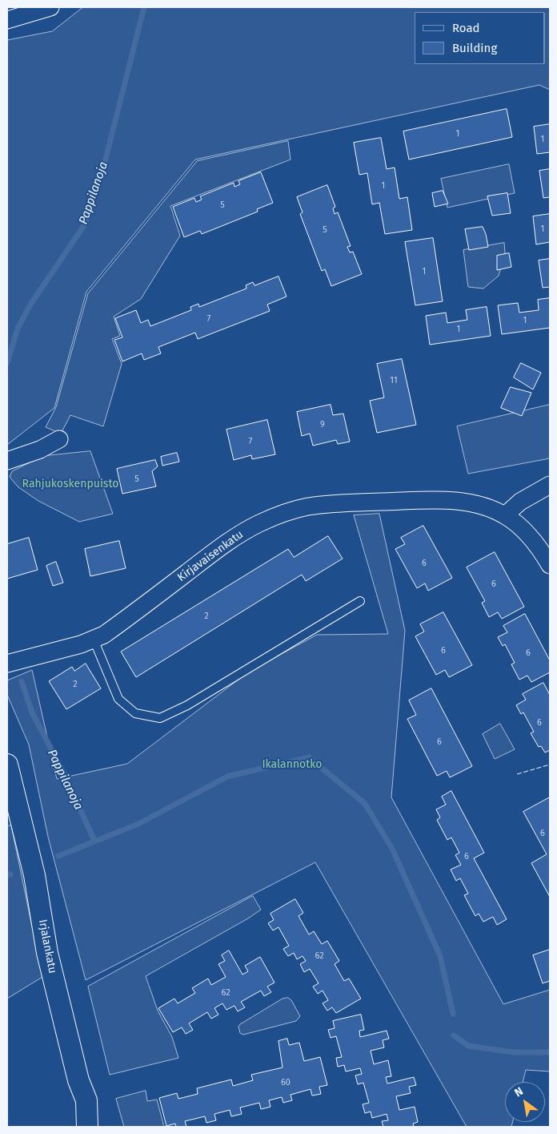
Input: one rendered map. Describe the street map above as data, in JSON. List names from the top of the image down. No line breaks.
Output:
{"streets":{"street":["Kirjavaisenkatu","Irjalankatu"]},"water":["Pappilanoja"],"parks":["Rahjukoskenpuisto","Ikalannotko"],"house_numbers":["1","1","1","5","1","5","1","7","1","1","11","9","7","5","6","6","2","6","6","2","6","6","6","6","62","62","60"],"legend":["Road","Building"],"north":"top left"}
